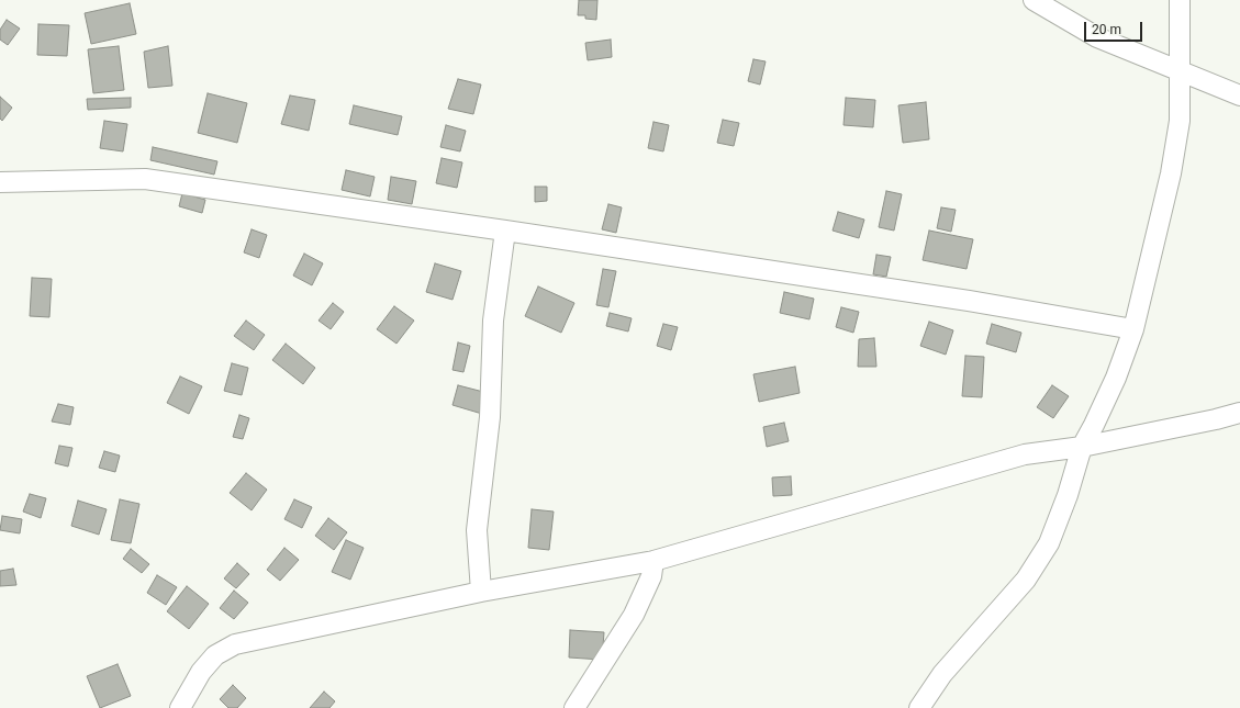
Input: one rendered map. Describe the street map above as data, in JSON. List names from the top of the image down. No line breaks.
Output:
{"scale_bar":"20 m"}
